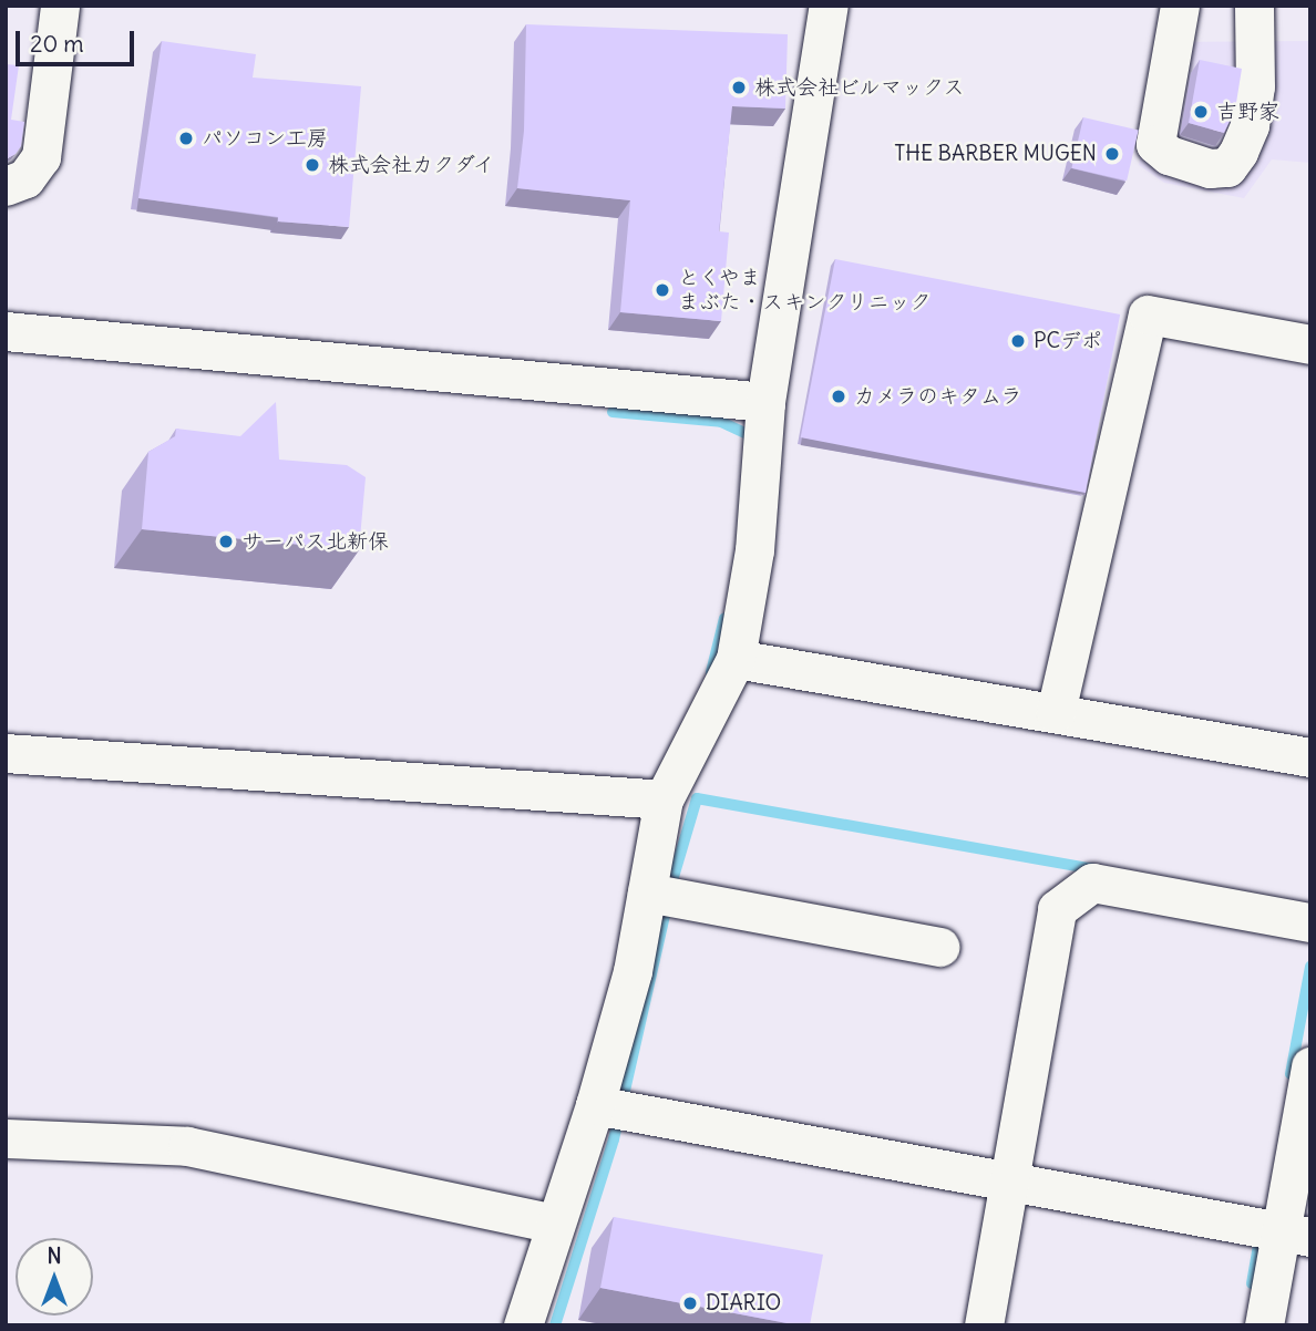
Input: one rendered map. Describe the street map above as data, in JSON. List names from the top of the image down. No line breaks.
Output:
{"places":["株式会社ビルマックス","吉野家","パソコン工房","THE BARBER MUGEN","株式会社カクダイ","とくやま まぶた・スキンクリニック","PCデポ","カメラのキタムラ","サーパス北新保","DIARIO"],"scale_bar":"20 m","north":"top"}
